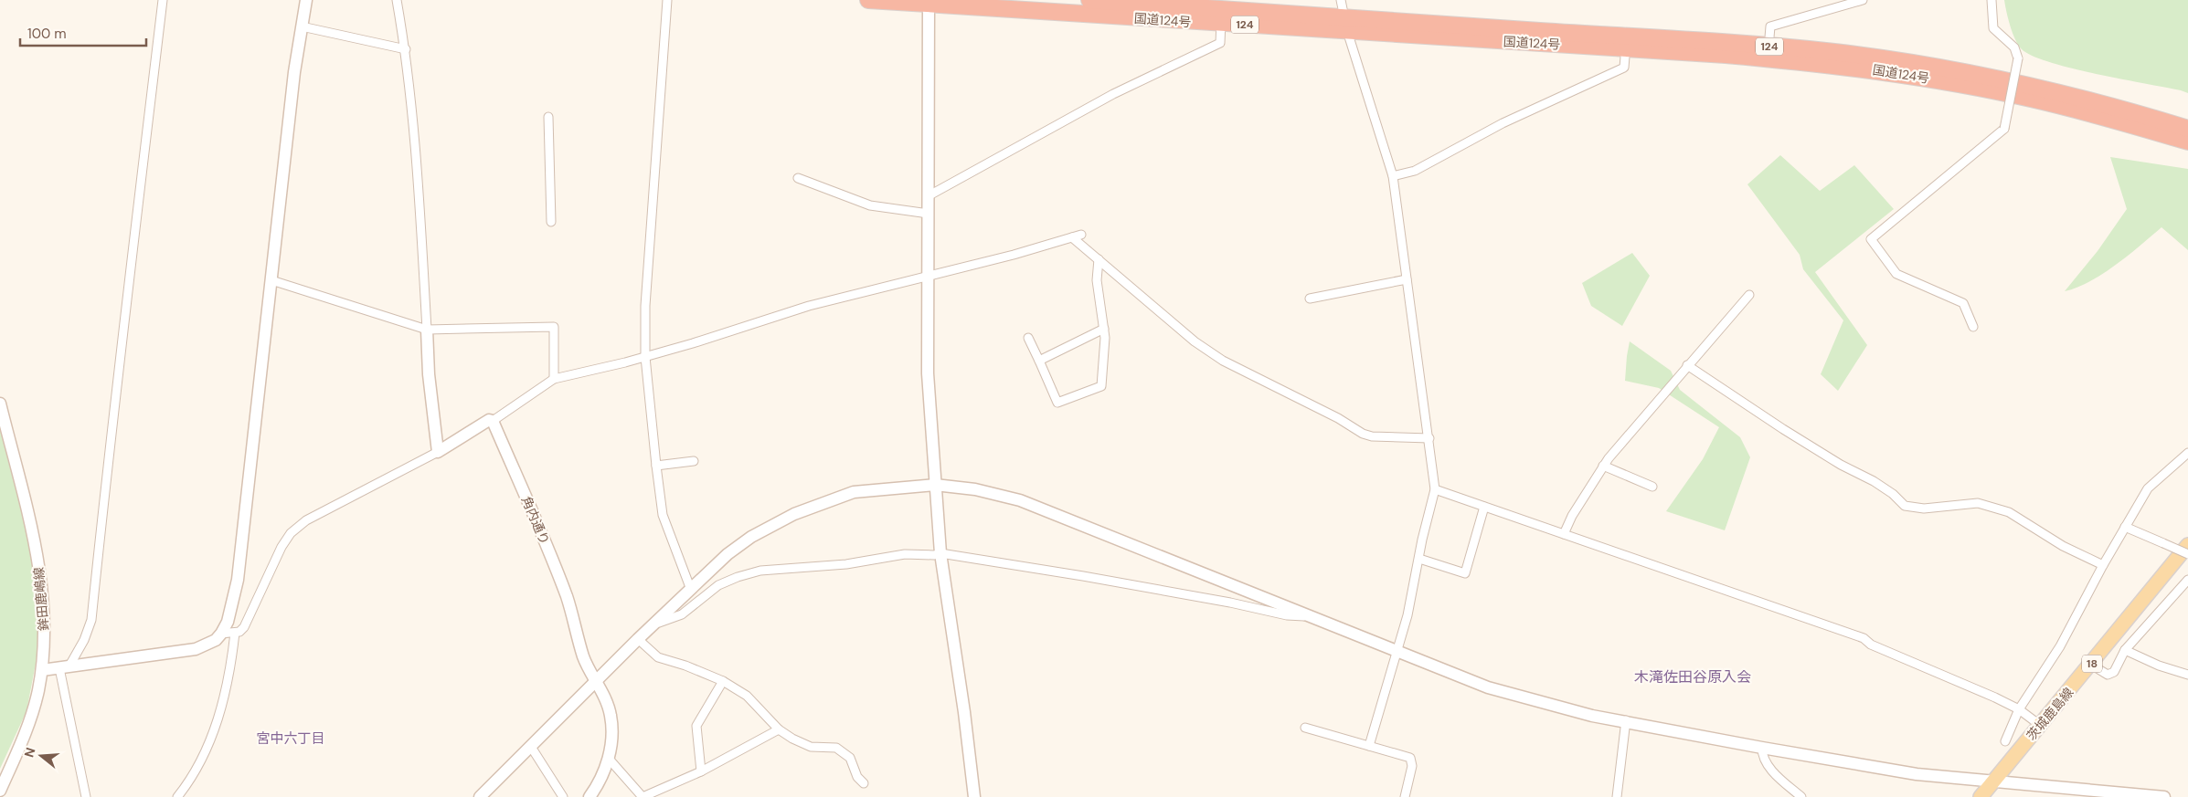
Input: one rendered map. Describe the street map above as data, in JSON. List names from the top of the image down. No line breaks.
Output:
{"streets":{"highway":["国道124号","124"],"main road":["18","茨城鹿島線"],"street":["角内通り","鉾田鹿嶋線"]},"districts":["木滝佐田谷原入会","宮中六丁目"],"scale_bar":"100 m","north":"left"}
